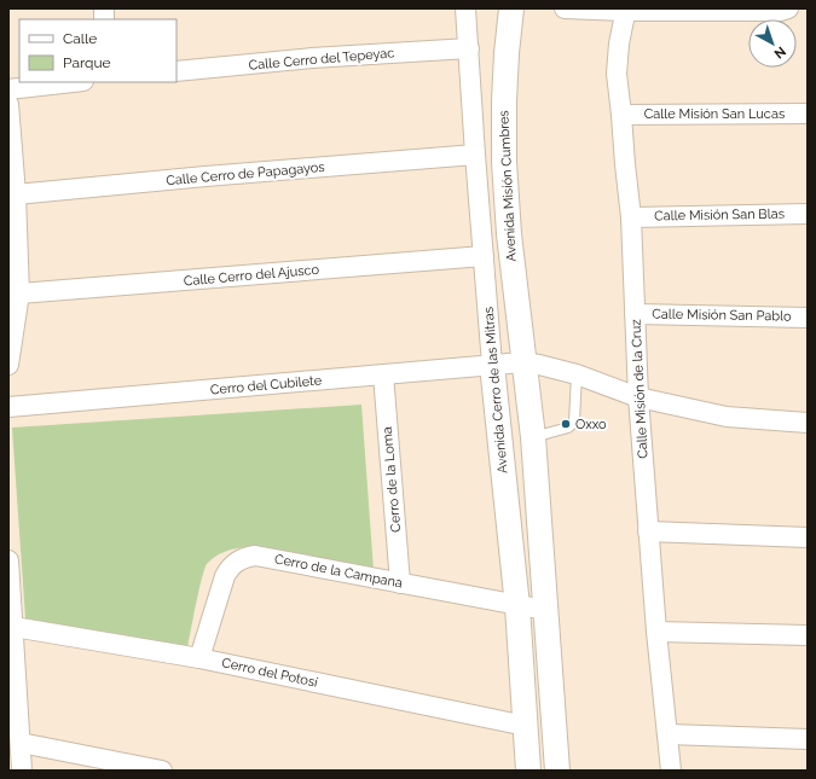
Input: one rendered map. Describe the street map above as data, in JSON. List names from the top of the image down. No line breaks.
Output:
{"streets":{"street":["Calle Cerro del Tepeyac","Calle Misión San Lucas","Calle Cerro de Papagayos","Avenida Misión Cumbres","Calle Misión San Blas","Calle Cerro del Ajusco","Calle Misión San Pablo","Cerro del Cubilete","Calle Misión de la Cruz","Avenida Cerro de las Mitras","Cerro de la Loma","Cerro de la Campana","Cerro del Potosí"]},"crossings":[["Calle Cerro del Tepeyac","Avenida Cerro de las Mitras"],["Calle Misión San Lucas","Calle Misión de la Cruz"],["Calle Cerro de Papagayos","Avenida Cerro de las Mitras"],["Avenida Misión Cumbres","Cerro del Cubilete"],["Calle Misión San Blas","Calle Misión de la Cruz"],["Calle Cerro del Ajusco","Avenida Cerro de las Mitras"],["Calle Misión San Pablo","Calle Misión de la Cruz"],["Cerro del Cubilete","Calle Misión de la Cruz"],["Cerro del Cubilete","Avenida Cerro de las Mitras"],["Cerro del Cubilete","Cerro de la Loma"],["Avenida Cerro de las Mitras","Cerro de la Campana"],["Avenida Cerro de las Mitras","Cerro del Potosí"],["Cerro de la Loma","Cerro de la Campana"],["Cerro de la Campana","Cerro del Potosí"]],"places":["Oxxo"],"legend":["Calle","Parque"],"north":"bottom right"}
